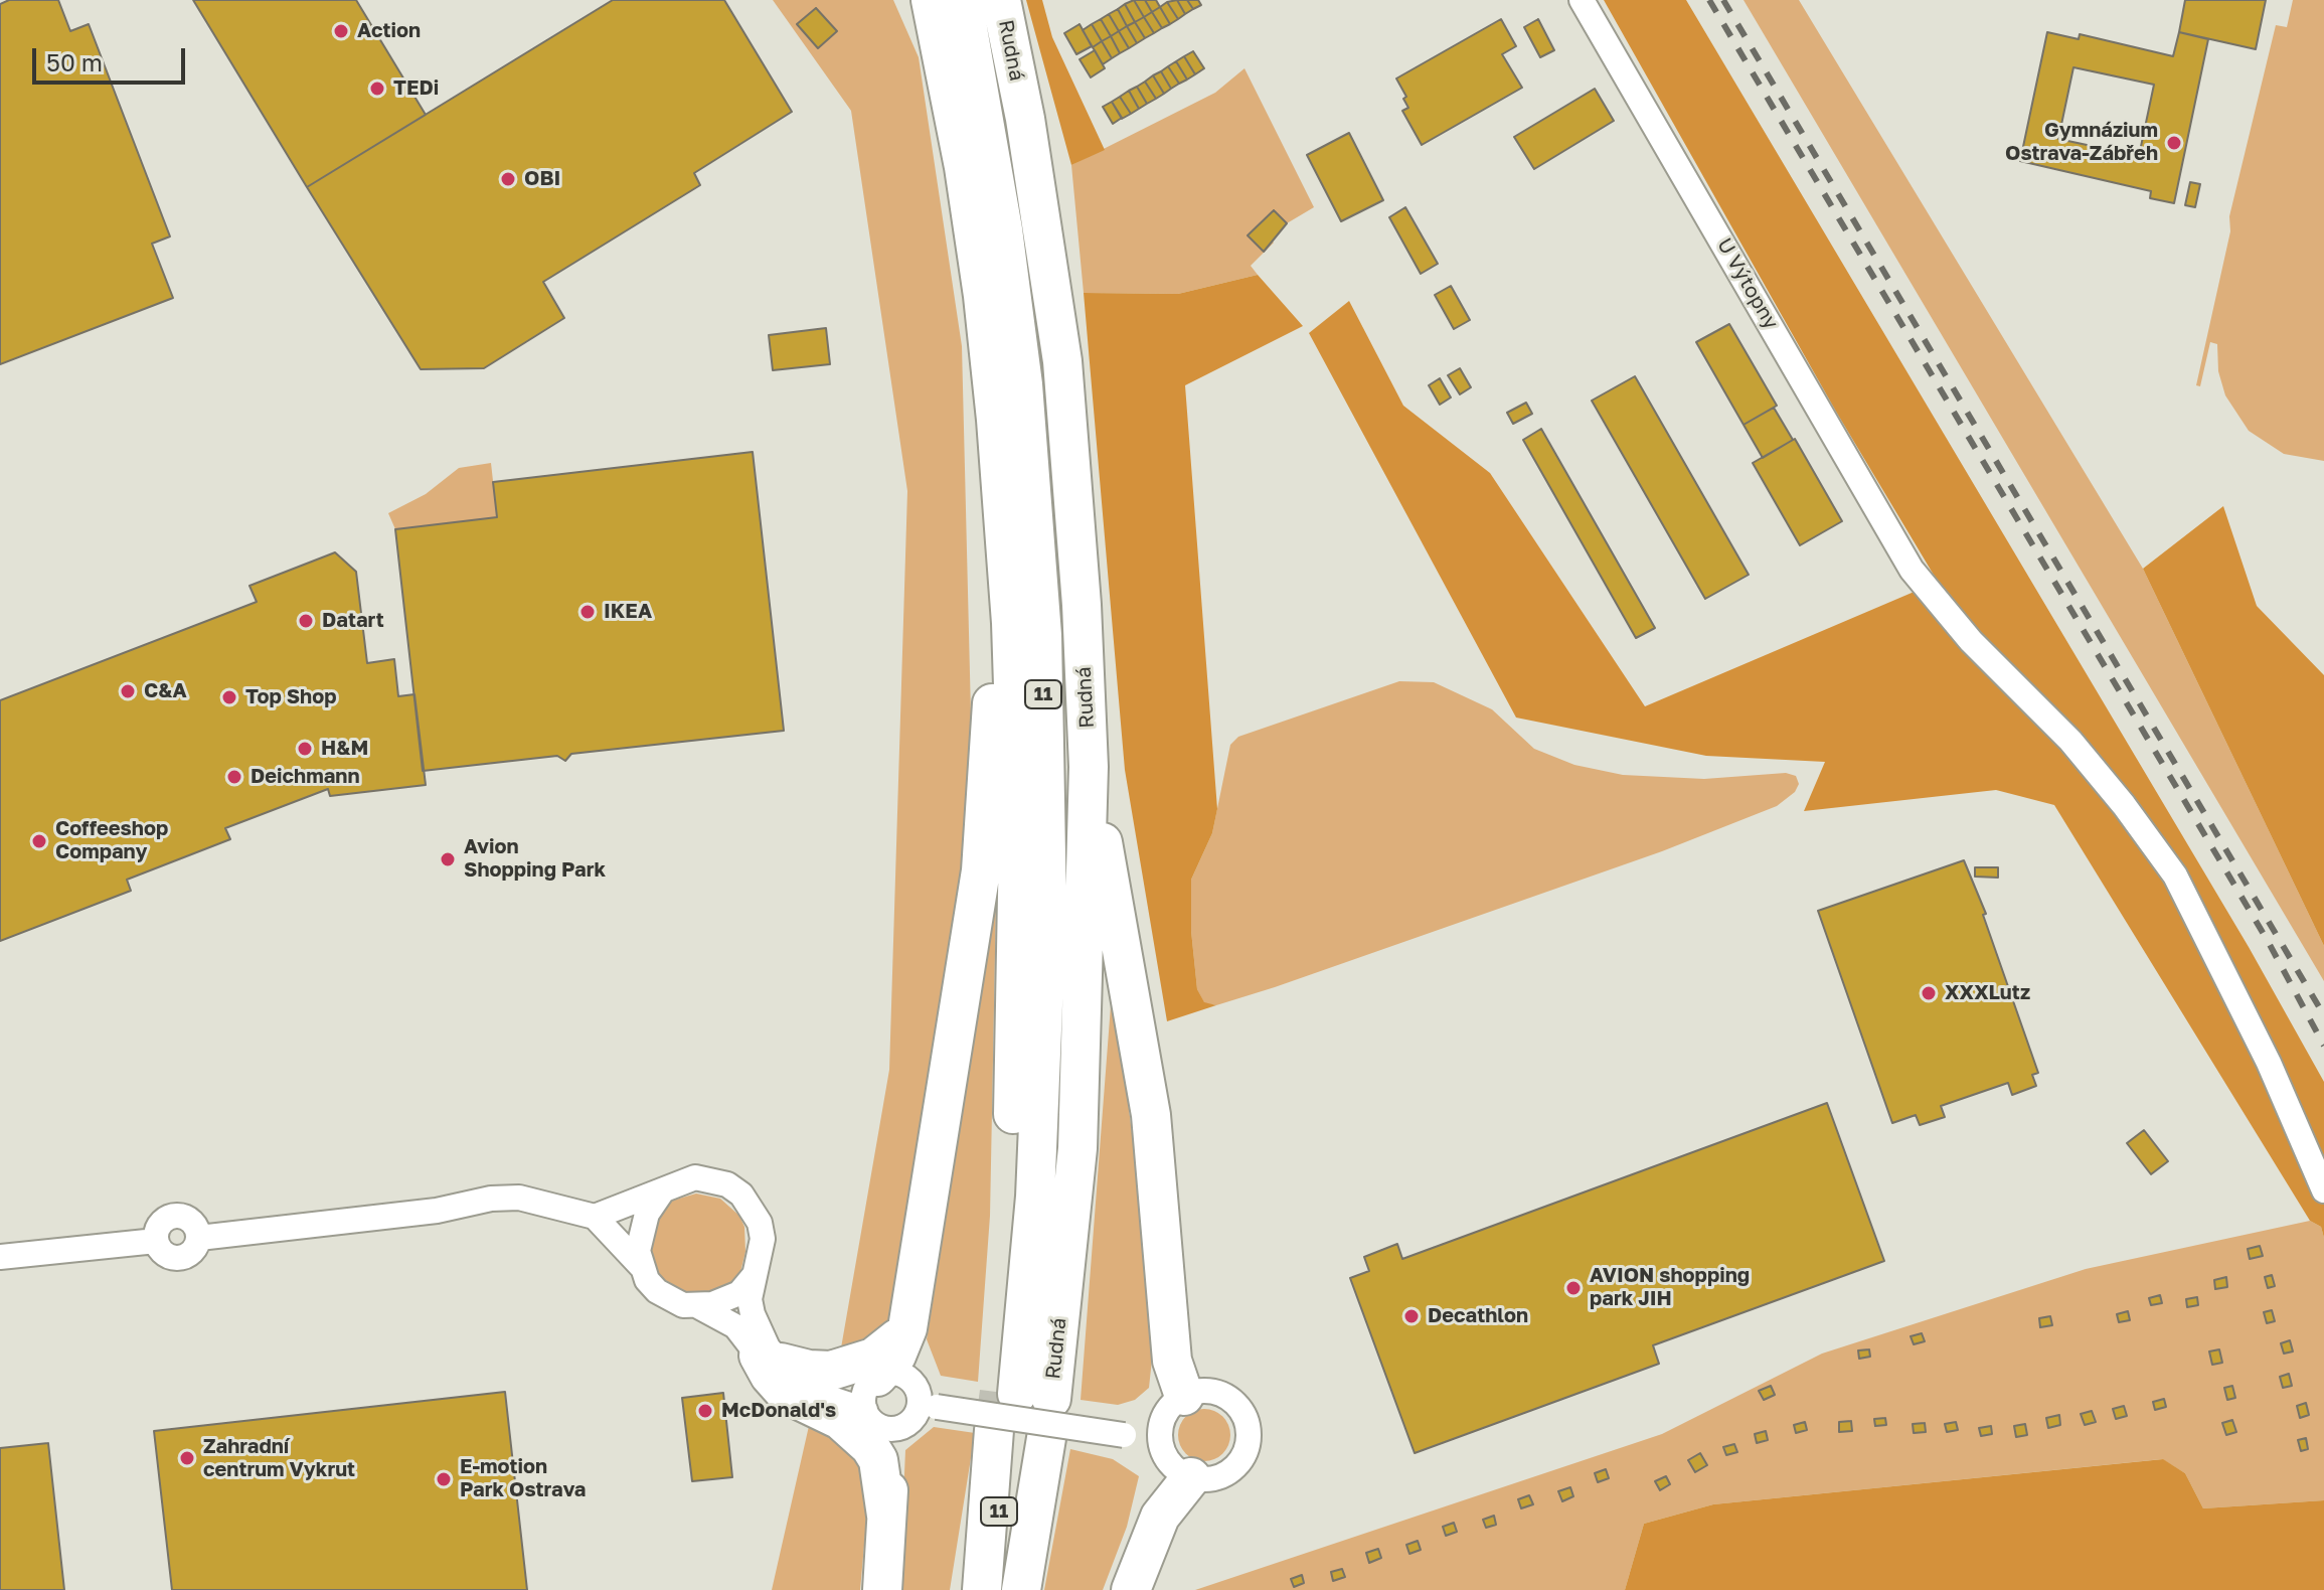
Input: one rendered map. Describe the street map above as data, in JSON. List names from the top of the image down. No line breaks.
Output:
{"streets":{"highway":["Rudná","11"],"street":["U Výtopny"]},"places":["Action","TEDi","Gymnázium Ostrava-Zábřeh","OBI","IKEA","Datart","C&A","Top Shop","H&M","Deichmann","Coffeeshop Company","Avion Shopping Park","XXXLutz","AVION shopping park JIH","Decathlon","McDonald's","Zahradní centrum Vykrut","E-motion Park Ostrava"],"scale_bar":"50 m"}
